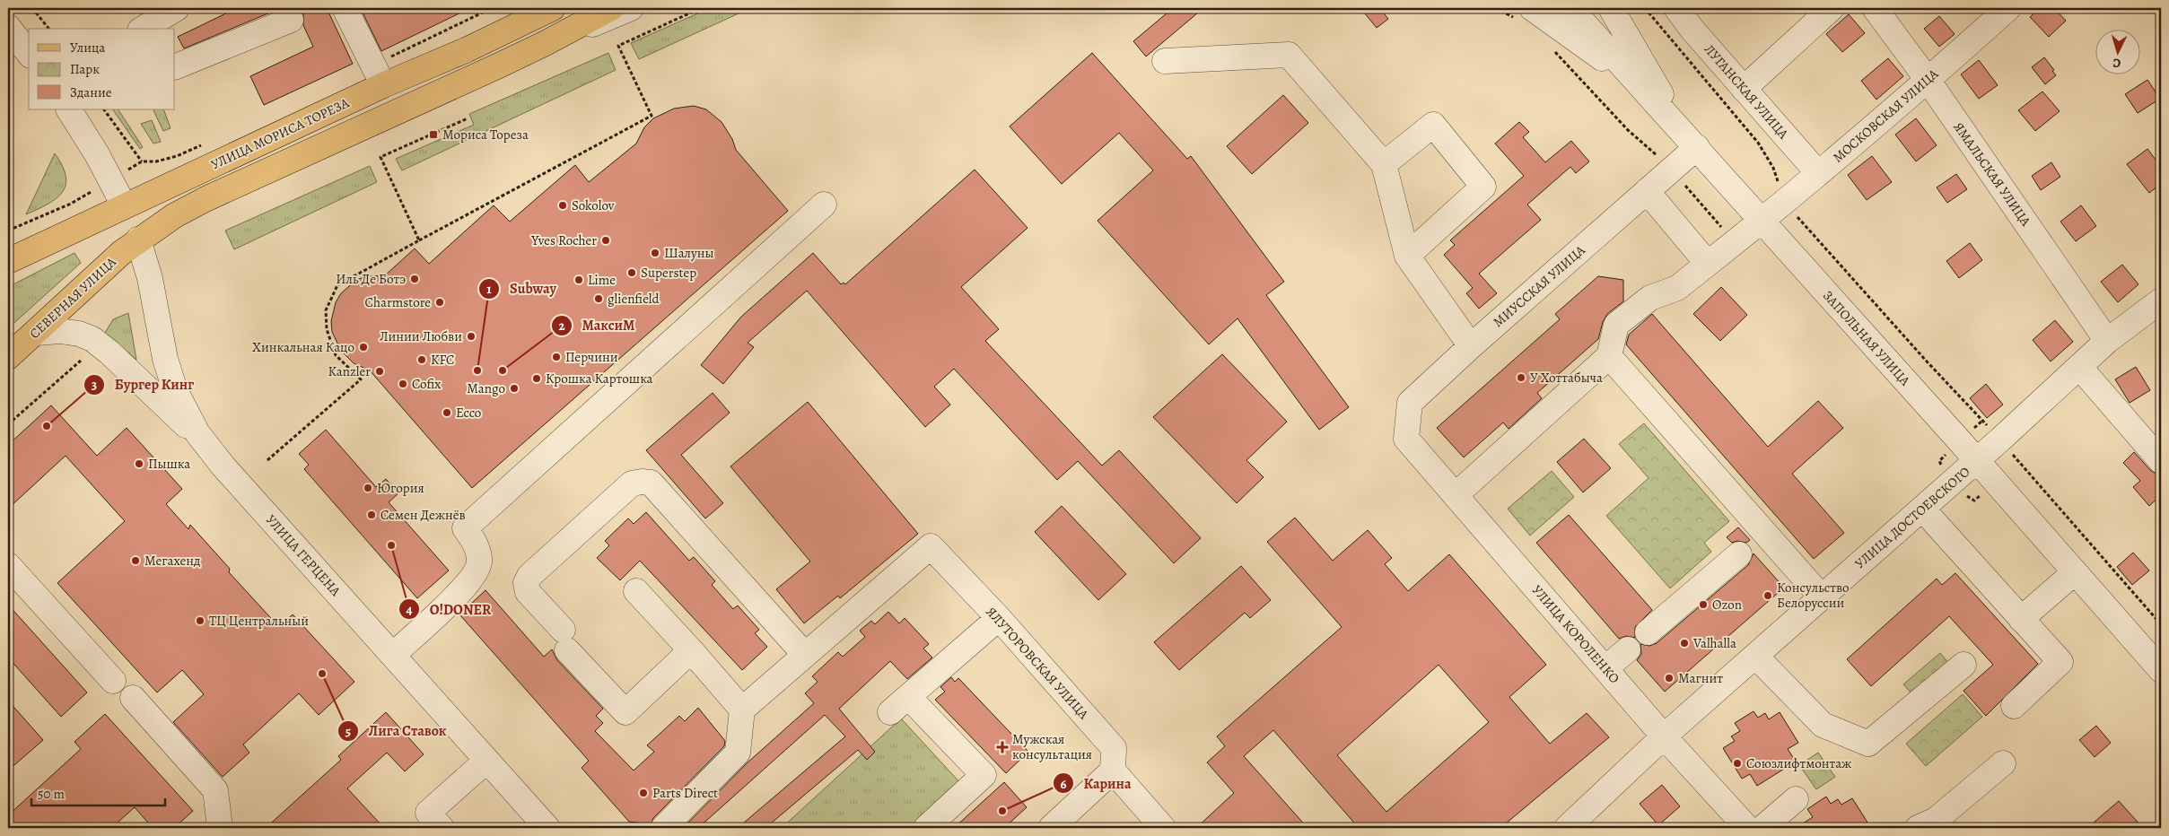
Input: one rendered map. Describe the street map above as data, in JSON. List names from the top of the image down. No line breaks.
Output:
{"streets":{"main road":["УЛИЦА МОРИСА ТОРЕЗА","СЕВЕРНАЯ УЛИЦА"],"street":["ЛУГАНСКАЯ УЛИЦА","МОСКОВСКАЯ УЛИЦА","ЯМАЛЬСКАЯ УЛИЦА","МИУССКАЯ УЛИЦА","ЗАПОЛЬНАЯ УЛИЦА","УЛИЦА ДОСТОЕВСКОГО","УЛИЦА ГЕРЦЕНА","УЛИЦА КОРОЛЕНКО","ЯЛУТОРОВСКАЯ УЛИЦА"]},"crossings":[["ЛУГАНСКАЯ УЛИЦА","МОСКОВСКАЯ УЛИЦА"],["МОСКОВСКАЯ УЛИЦА","ЯМАЛЬСКАЯ УЛИЦА"],["МОСКОВСКАЯ УЛИЦА","ЗАПОЛЬНАЯ УЛИЦА"],["УЛИЦА МОРИСА ТОРЕЗА","СЕВЕРНАЯ УЛИЦА"],["УЛИЦА МОРИСА ТОРЕЗА","УЛИЦА ГЕРЦЕНА"],["ЯМАЛЬСКАЯ УЛИЦА","УЛИЦА ДОСТОЕВСКОГО"],["МИУССКАЯ УЛИЦА","ЗАПОЛЬНАЯ УЛИЦА"],["МИУССКАЯ УЛИЦА","УЛИЦА КОРОЛЕНКО"],["СЕВЕРНАЯ УЛИЦА","УЛИЦА ГЕРЦЕНА"],["ЗАПОЛЬНАЯ УЛИЦА","УЛИЦА ДОСТОЕВСКОГО"],["УЛИЦА ДОСТОЕВСКОГО","УЛИЦА КОРОЛЕНКО"]],"places":{"transit":["Мориса Тореза"],"other":["Sokolov","Yves Rocher","Шалуны","Superstep","Иль Де Ботэ","Lime","glienfield","Charmstore","Линии Любви","Хинкальная Кацо","Перчини","KFC","Subway","МаксиМ","Kanzler","У Хоттабыча","Крошка Картошка","Cofix","Mango","Ecco","Бургер Кинг","Пышка","Югория","Семен Дежнёв","O!DONER","Мегахенд","Консульство Белоруссии","Ozon","ТЦ Центральный","Valhalla","Лига Ставок","Магнит","Союзлифтмонтаж","Parts Direct","Карина"],"health":["Мужская консультация"]},"legend":["Улица","Парк","Здание"],"scale_bar":"50 m","north":"bottom"}
